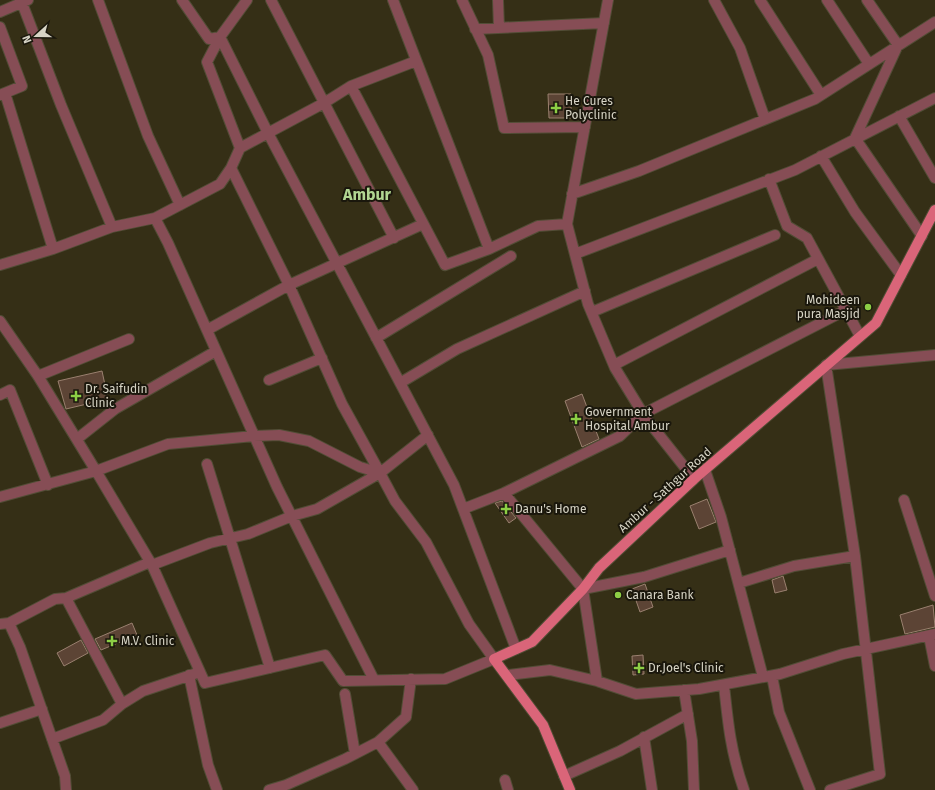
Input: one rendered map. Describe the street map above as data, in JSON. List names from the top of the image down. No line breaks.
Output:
{"streets":{"main road":["Ambur - Sathgur Road"]},"districts":["Ambur"],"places":{"health":["He Cures Polyclinic","Dr. Saifudin Clinic","Government Hospital Ambur","Danu's Home","M.V. Clinic","Dr.Joel's Clinic"],"other":["Mohideen pura Masjid","Canara Bank"]},"north":"left"}
